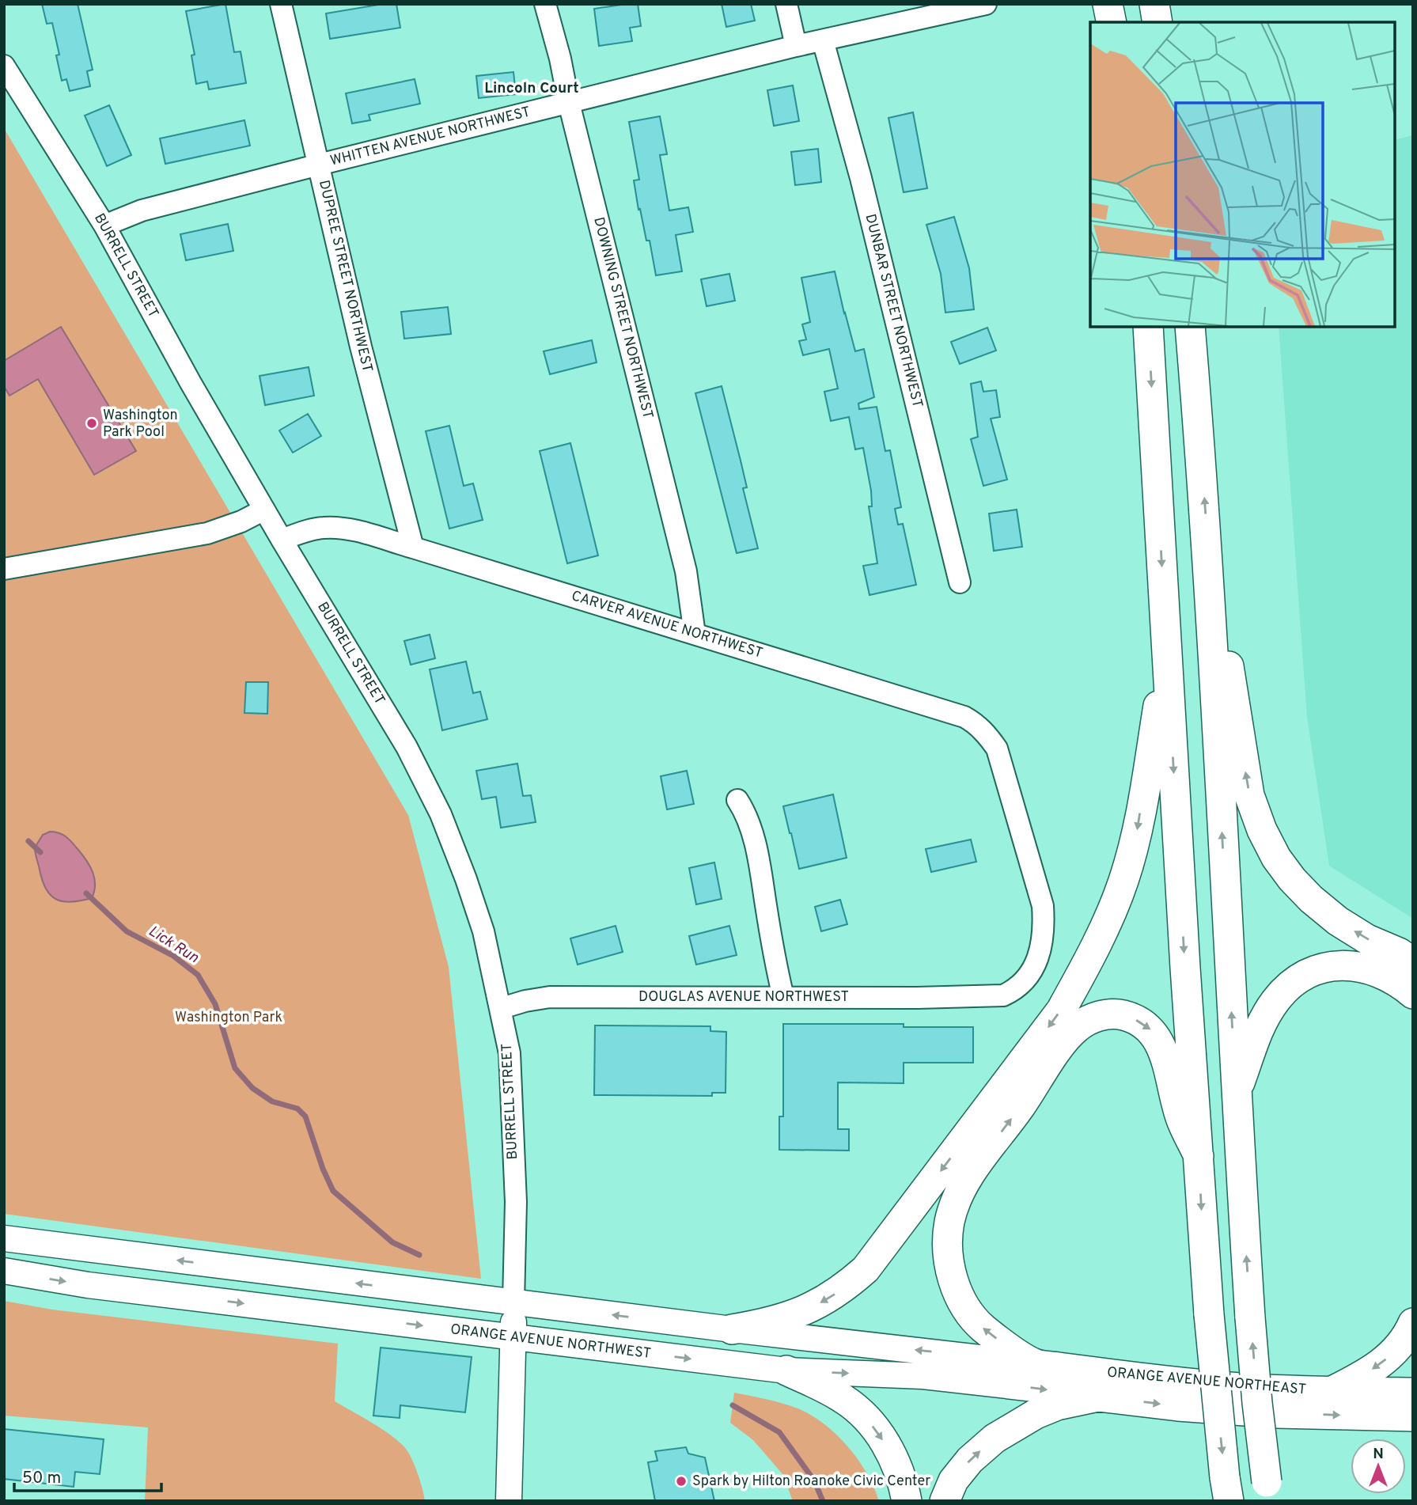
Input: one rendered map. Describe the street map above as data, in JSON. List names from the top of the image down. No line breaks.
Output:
{"streets":{"highway":["ORANGE AVENUE NORTHEAST"],"main road":["ORANGE AVENUE NORTHWEST"],"street":["WHITTEN AVENUE NORTHWEST","BURRELL STREET","DUPREE STREET NORTHWEST","DUNBAR STREET NORTHWEST","DOWNING STREET NORTHWEST","CARVER AVENUE NORTHWEST","DOUGLAS AVENUE NORTHWEST"]},"crossings":[["WHITTEN AVENUE NORTHWEST","BURRELL STREET"],["WHITTEN AVENUE NORTHWEST","DUPREE STREET NORTHWEST"],["WHITTEN AVENUE NORTHWEST","DUNBAR STREET NORTHWEST"],["WHITTEN AVENUE NORTHWEST","DOWNING STREET NORTHWEST"],["BURRELL STREET","CARVER AVENUE NORTHWEST"],["BURRELL STREET","DOUGLAS AVENUE NORTHWEST"],["DUPREE STREET NORTHWEST","CARVER AVENUE NORTHWEST"],["DOWNING STREET NORTHWEST","CARVER AVENUE NORTHWEST"],["CARVER AVENUE NORTHWEST","DOUGLAS AVENUE NORTHWEST"],["ORANGE AVENUE NORTHWEST","ORANGE AVENUE NORTHEAST"]],"districts":["Lincoln Court"],"water":["Lick Run"],"parks":["Washington Park"],"places":["Washington Park Pool","Spark by Hilton Roanoke Civic Center"],"scale_bar":"50 m","north":"top"}
